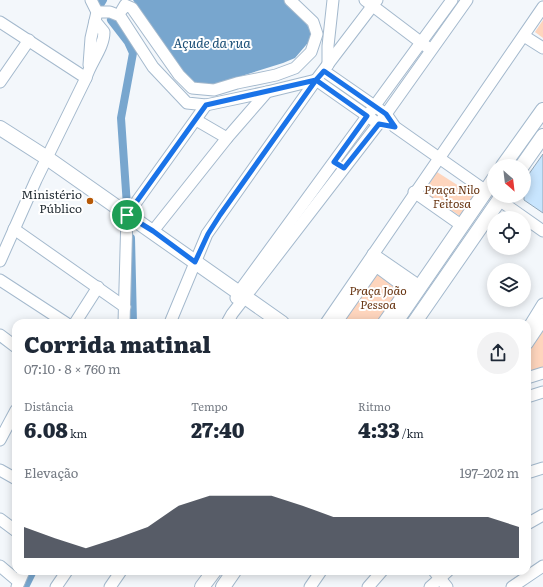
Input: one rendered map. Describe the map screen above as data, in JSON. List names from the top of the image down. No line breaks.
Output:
{"water":["Açude da rua"],"parks":["Praça Nilo Feitosa","Praça João Pessoa"],"places":["Ministério Público"],"north":"bottom right","page":{"heading":["Corrida matinal","07:10 · 8 × 760 m"],"stats":[["Distância","6.08 km"],["Tempo","27:40"],["Ritmo","4:33 /km"]],"chart":["Elevação","197–202 m"]}}
